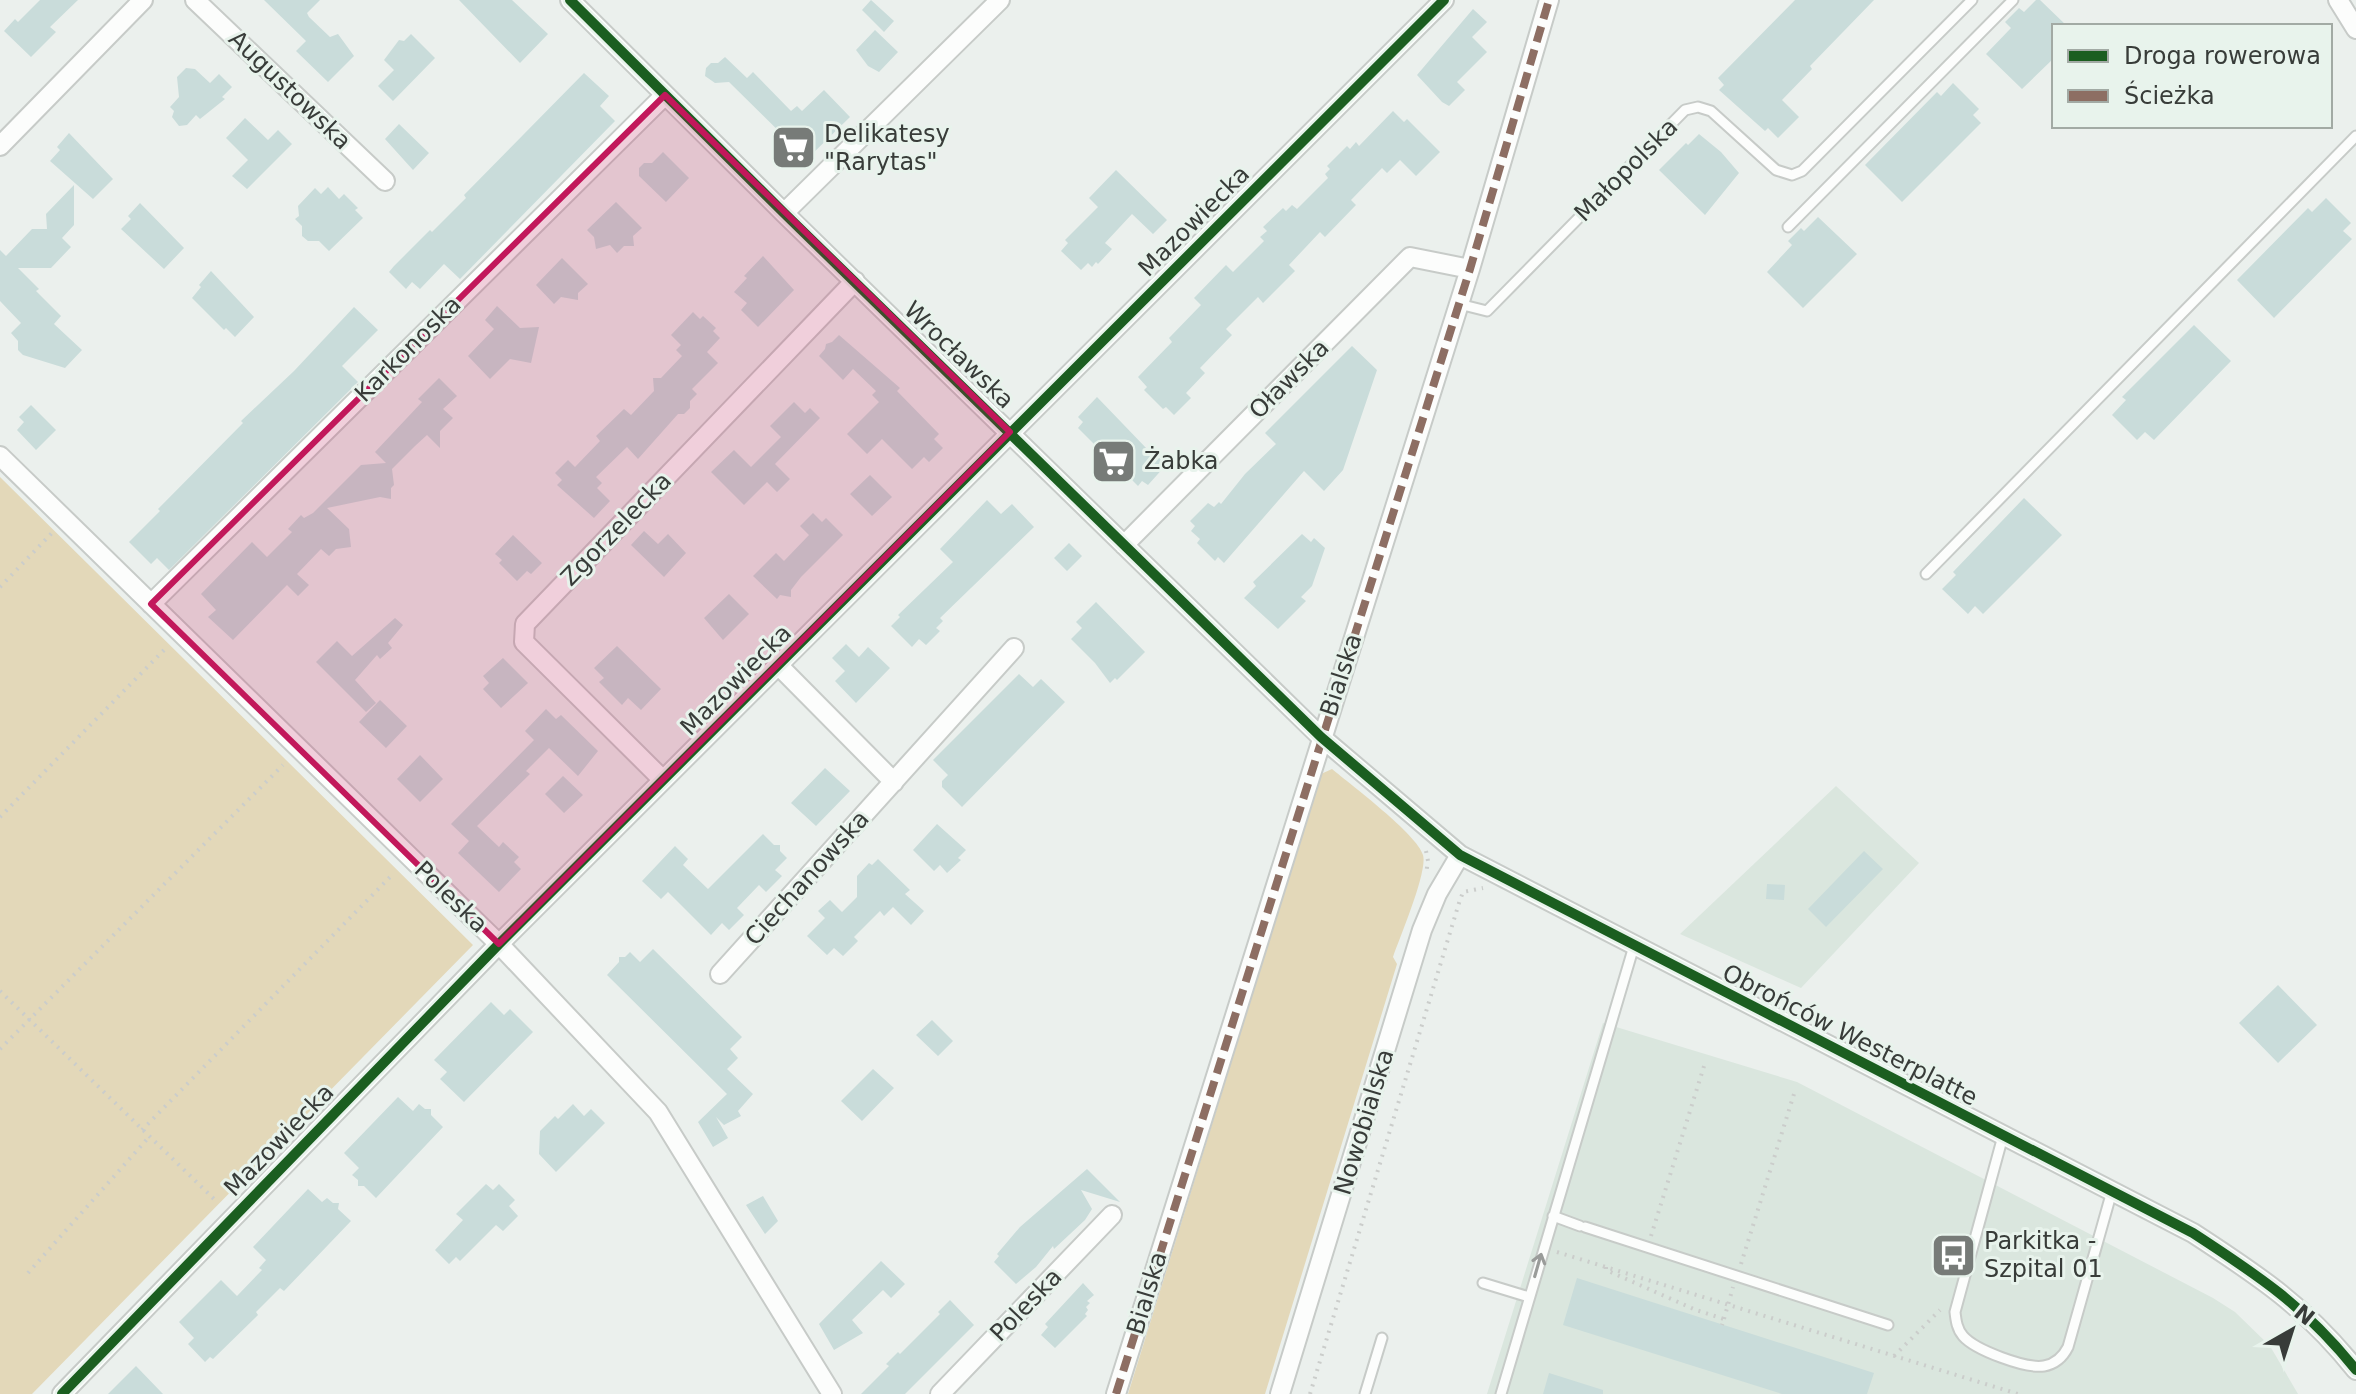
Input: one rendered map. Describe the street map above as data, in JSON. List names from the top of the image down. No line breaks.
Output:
{"streets":{"street":["Augustowska","Mazowiecka","Karkonoska","Wrocławska","Oławska","Zgorzelecka","Bialska","Ciechanowska","Poleska","Obrońców Westerplatte","Nowobialska"],"lane":["Małopolska"]},"crossings":[["Małopolska","Bialska"],["Mazowiecka","Wrocławska"],["Mazowiecka","Zgorzelecka"],["Mazowiecka","Poleska"],["Karkonoska","Wrocławska"],["Karkonoska","Poleska"],["Wrocławska","Oławska"],["Wrocławska","Zgorzelecka"],["Wrocławska","Bialska"],["Wrocławska","Obrońców Westerplatte"],["Oławska","Bialska"],["Bialska","Obrońców Westerplatte"],["Obrońców Westerplatte","Nowobialska"]],"places":{"supermarket":["Delikatesy \"Rarytas\"","Żabka"],"bus stop":["Parkitka - Szpital 01"]},"legend":["Droga rowerowa","Ścieżka"],"north":"top right"}
